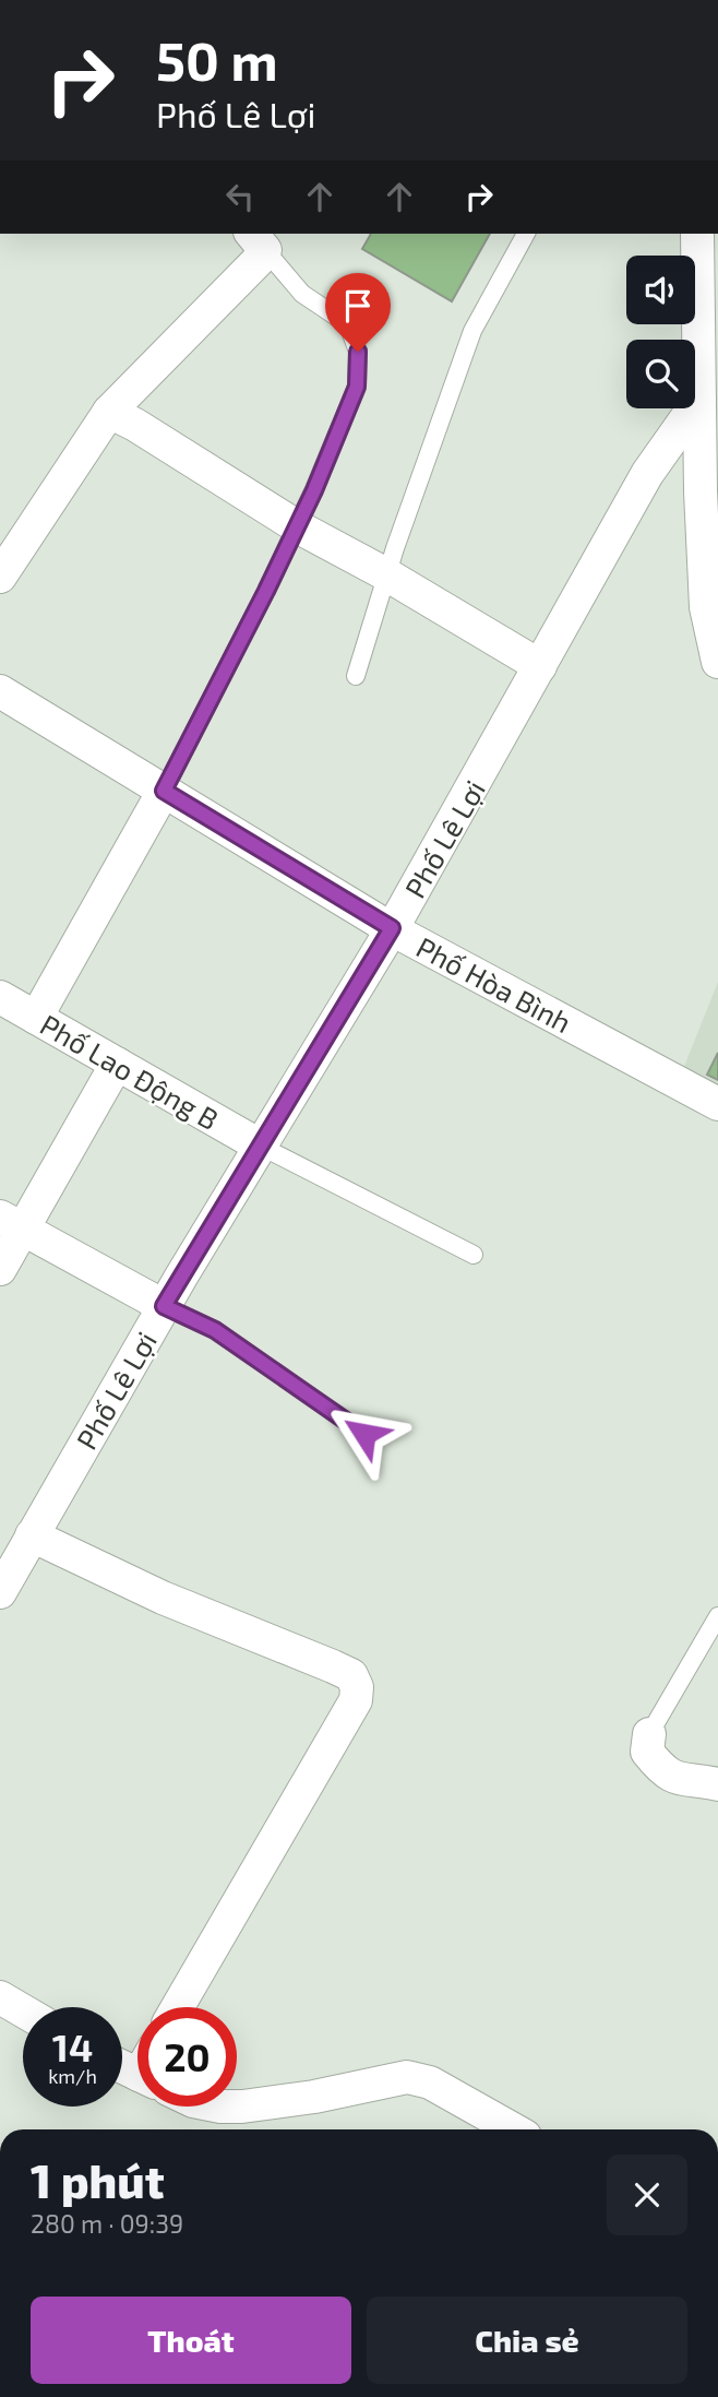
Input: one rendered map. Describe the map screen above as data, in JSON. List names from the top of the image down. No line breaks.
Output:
{"streets":{"street":["Phố Lê Lợi","Phố Hòa Bình","Phố Lao Động B"]},"crossings":[["Phố Lê Lợi","Phố Hòa Bình"],["Phố Lê Lợi","Phố Lao Động B"]],"page":{"turn":["50 m","Phố Lê Lợi"],"speed":"14 km/h","limit":"20","heading":["1 phút","280 m · 09:39"],"buttons":["Thoát","Chia sẻ"]}}
